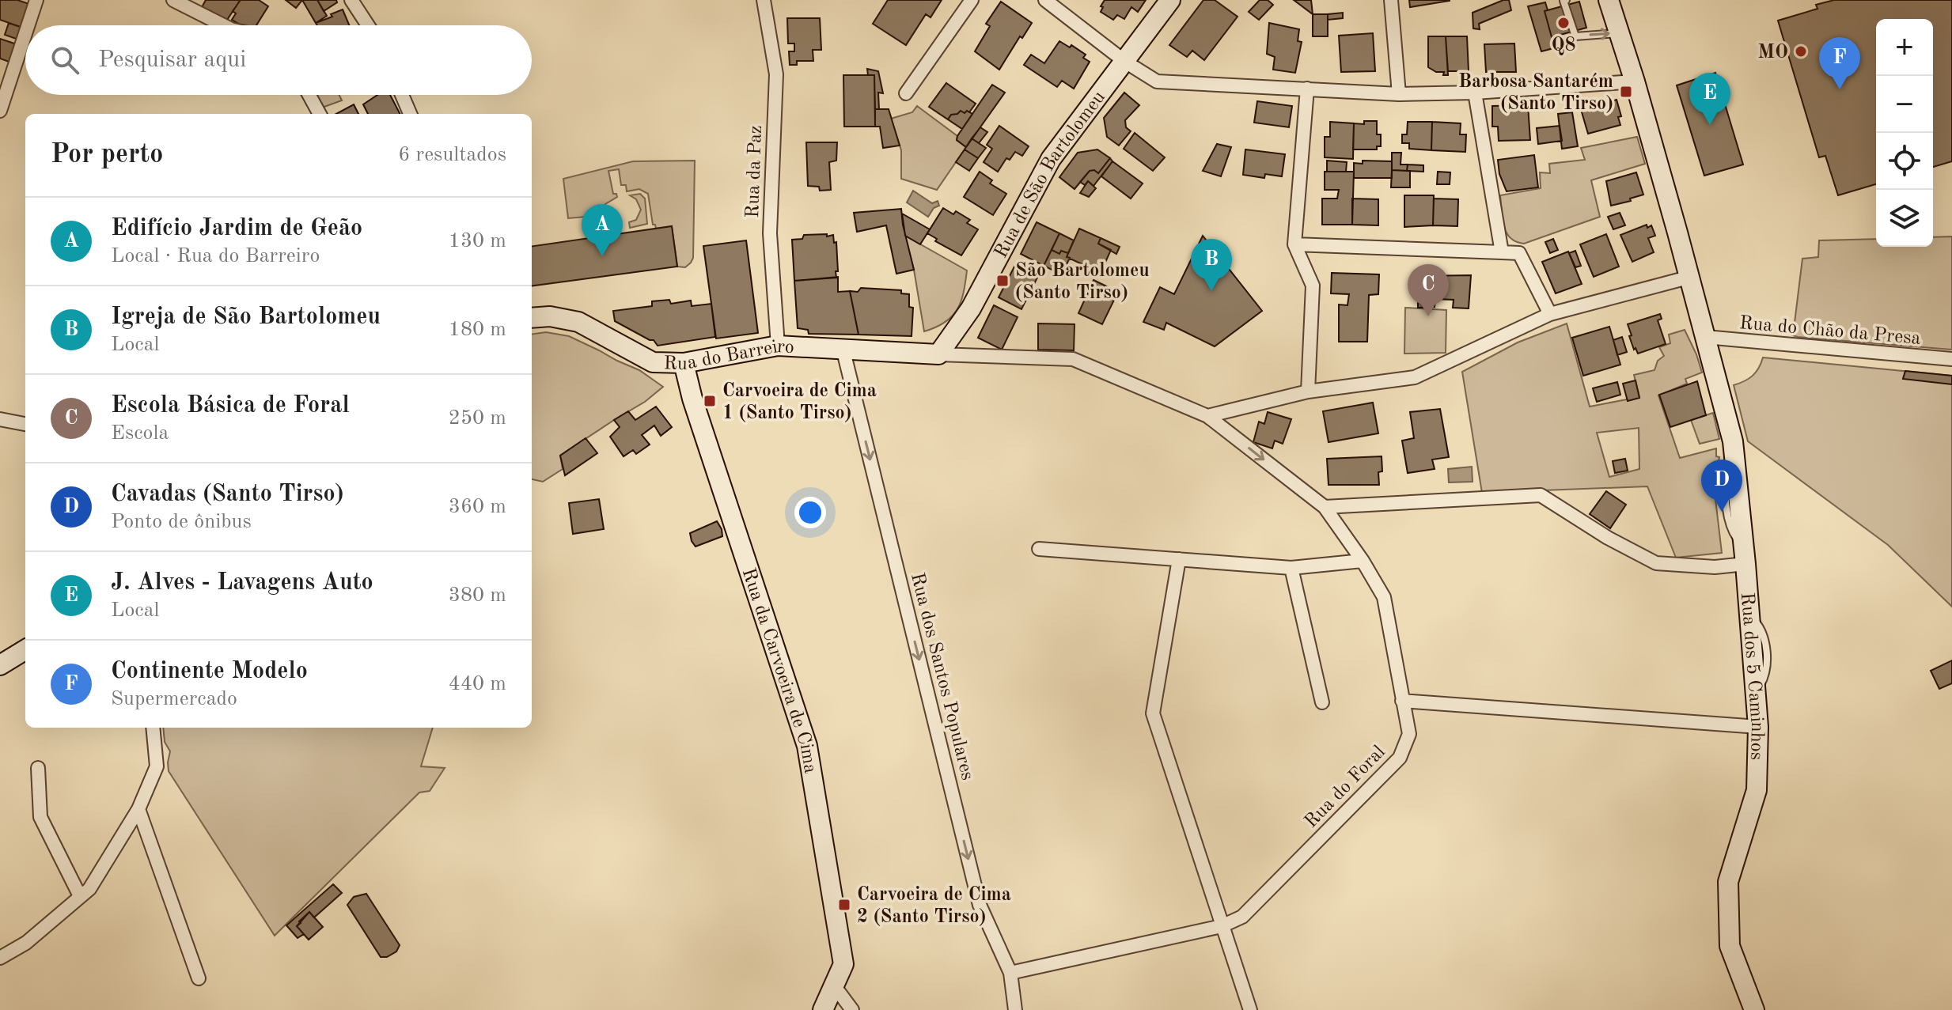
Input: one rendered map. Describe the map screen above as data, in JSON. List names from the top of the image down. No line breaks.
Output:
{"streets":{"street":["Rua da Paz","Rua de São Bartolomeu","Rua do Chão da Presa","Rua do Barreiro","Rua da Carvoeira de Cima","Rua dos 5 Caminhos","Rua dos Santos Populares","Rua do Foral"]},"crossings":[["Rua da Paz","Rua do Barreiro"],["Rua de São Bartolomeu","Rua do Barreiro"],["Rua de São Bartolomeu","Rua do Foral"],["Rua do Chão da Presa","Rua dos 5 Caminhos"],["Rua do Barreiro","Rua da Carvoeira de Cima"],["Rua do Barreiro","Rua dos Santos Populares"],["Rua do Barreiro","Rua do Foral"],["Rua dos Santos Populares","Rua do Foral"]],"one_way":["Rua dos Santos Populares"],"places":{"other":["Q8","MO"],"transit":["Barbosa Santarém (Santo Tirso)","São Bartolomeu (Santo Tirso)","Carvoeira de Cima 1 (Santo Tirso)","Carvoeira de Cima 2 (Santo Tirso)"]},"page":{"map_buttons":["+","−"],"search":"Pesquisar aqui","pins":["F","E","A","B","C","D"],"heading":["Por perto","6 resultados"],"list":[{"mark":"A","name":"Edifício Jardim de Geão","note":"Local · Rua do Barreiro","value":"130 m"},{"mark":"B","name":"Igreja de São Bartolomeu","note":"Local","value":"180 m"},{"mark":"C","name":"Escola Básica de Foral","note":"Escola","value":"250 m"},{"mark":"D","name":"Cavadas (Santo Tirso)","note":"Ponto de ônibus","value":"360 m"},{"mark":"E","name":"J. Alves - Lavagens Auto","note":"Local","value":"380 m"},{"mark":"F","name":"Continente Modelo","note":"Supermercado","value":"440 m"}]}}
